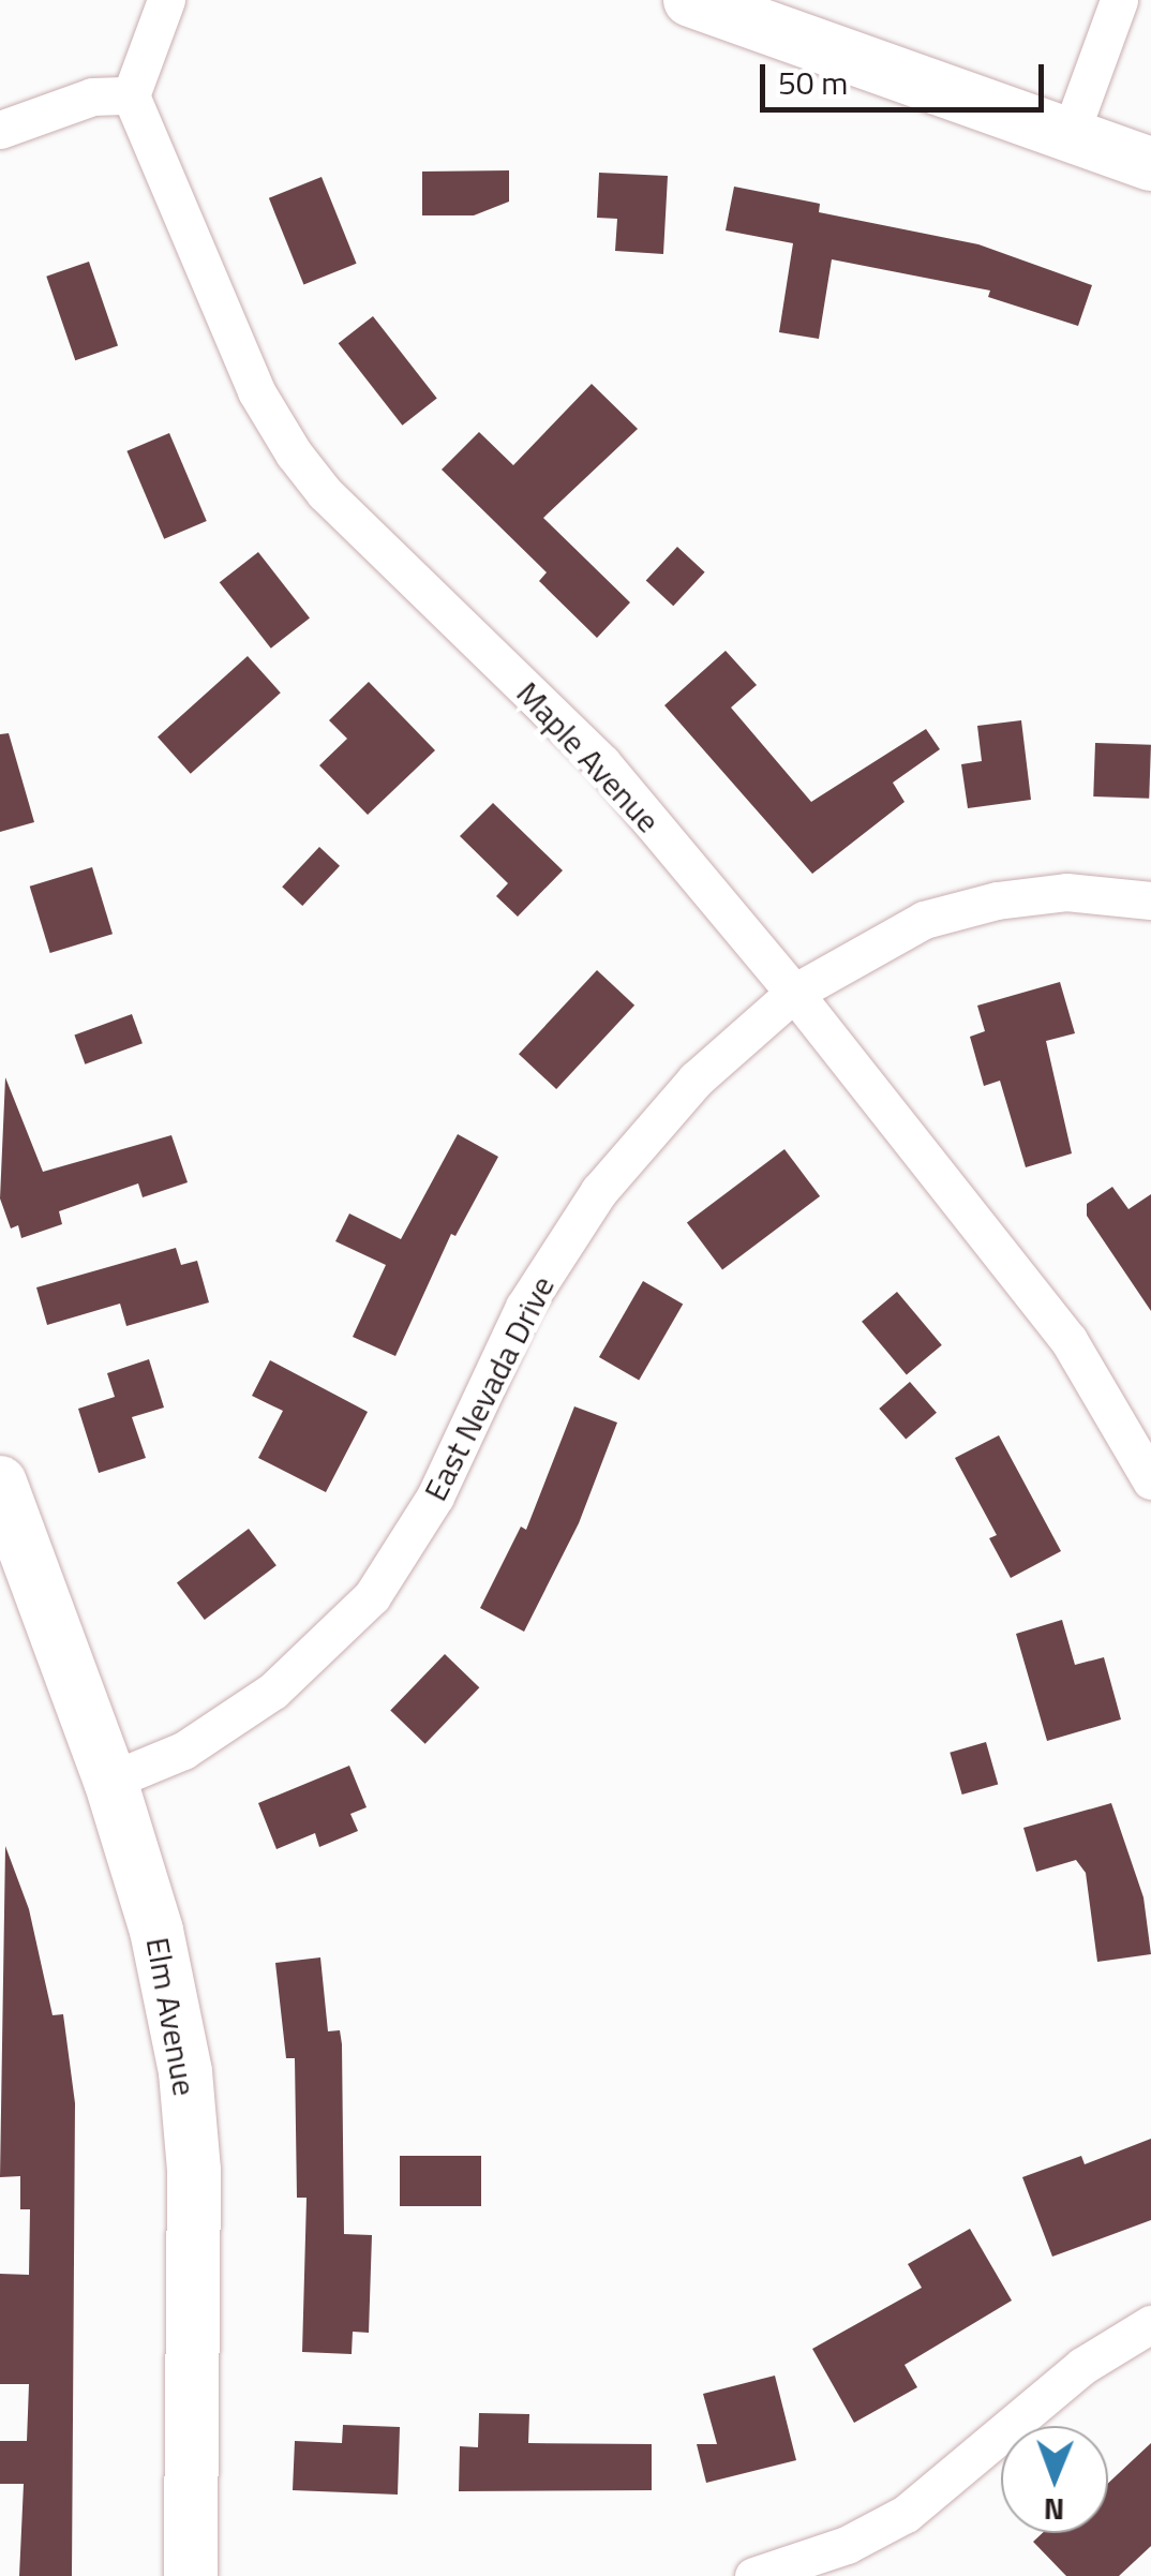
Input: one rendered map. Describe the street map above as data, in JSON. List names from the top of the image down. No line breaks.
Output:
{"streets":{"street":["Maple Avenue","East Nevada Drive","Elm Avenue"]},"crossings":[["Maple Avenue","East Nevada Drive"],["East Nevada Drive","Elm Avenue"]],"scale_bar":"50 m","north":"bottom"}
